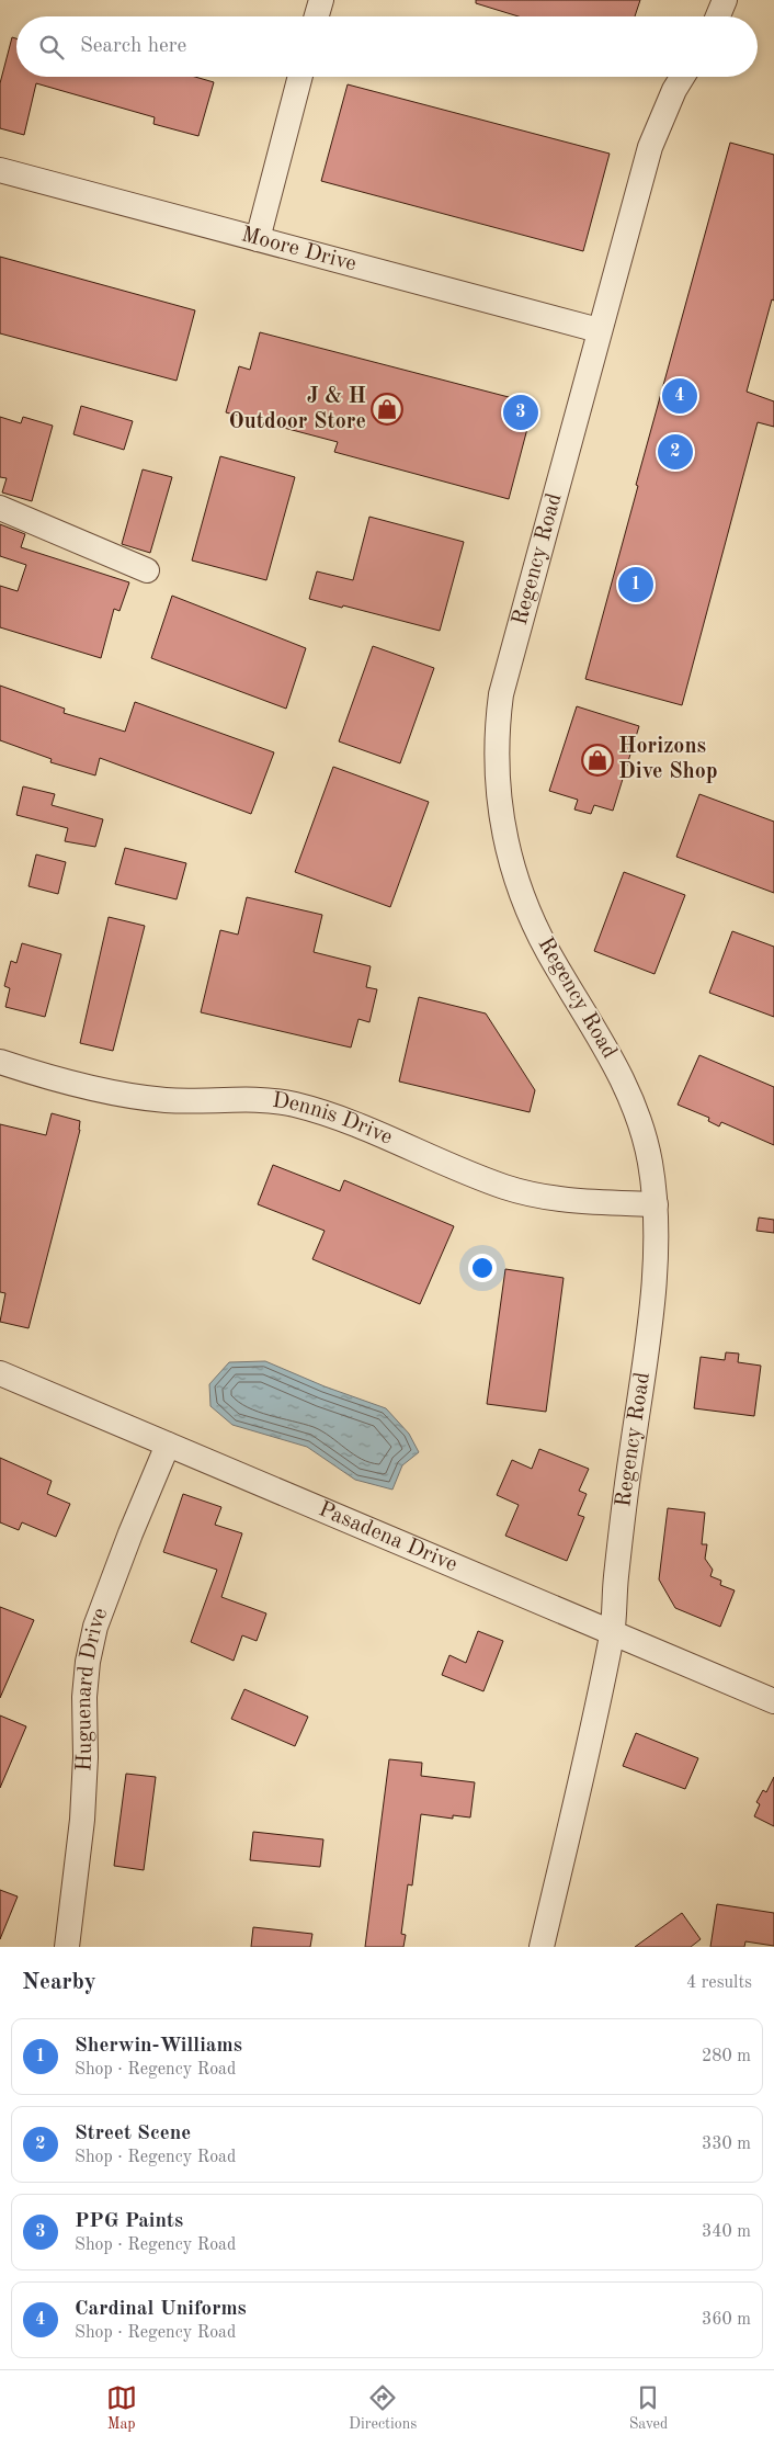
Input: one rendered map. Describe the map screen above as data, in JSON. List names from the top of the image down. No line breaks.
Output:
{"streets":{"street":["Moore Drive","Regency Road","Dennis Drive","Pasadena Drive","Huguenard Drive"]},"crossings":[["Moore Drive","Regency Road"],["Regency Road","Dennis Drive"],["Regency Road","Pasadena Drive"],["Pasadena Drive","Huguenard Drive"]],"places":{"shop":["J & H Outdoor Store","Horizons Dive Shop"]},"page":{"search":"Search here","pins":["4","3","2","1"],"heading":["Nearby","4 results"],"list":[{"mark":"1","name":"Sherwin-Williams","note":"Shop · Regency Road","value":"280 m"},{"mark":"2","name":"Street Scene","note":"Shop · Regency Road","value":"330 m"},{"mark":"3","name":"PPG Paints","note":"Shop · Regency Road","value":"340 m"},{"mark":"4","name":"Cardinal Uniforms","note":"Shop · Regency Road","value":"360 m"}],"nav":["Map","Directions","Saved"]}}
